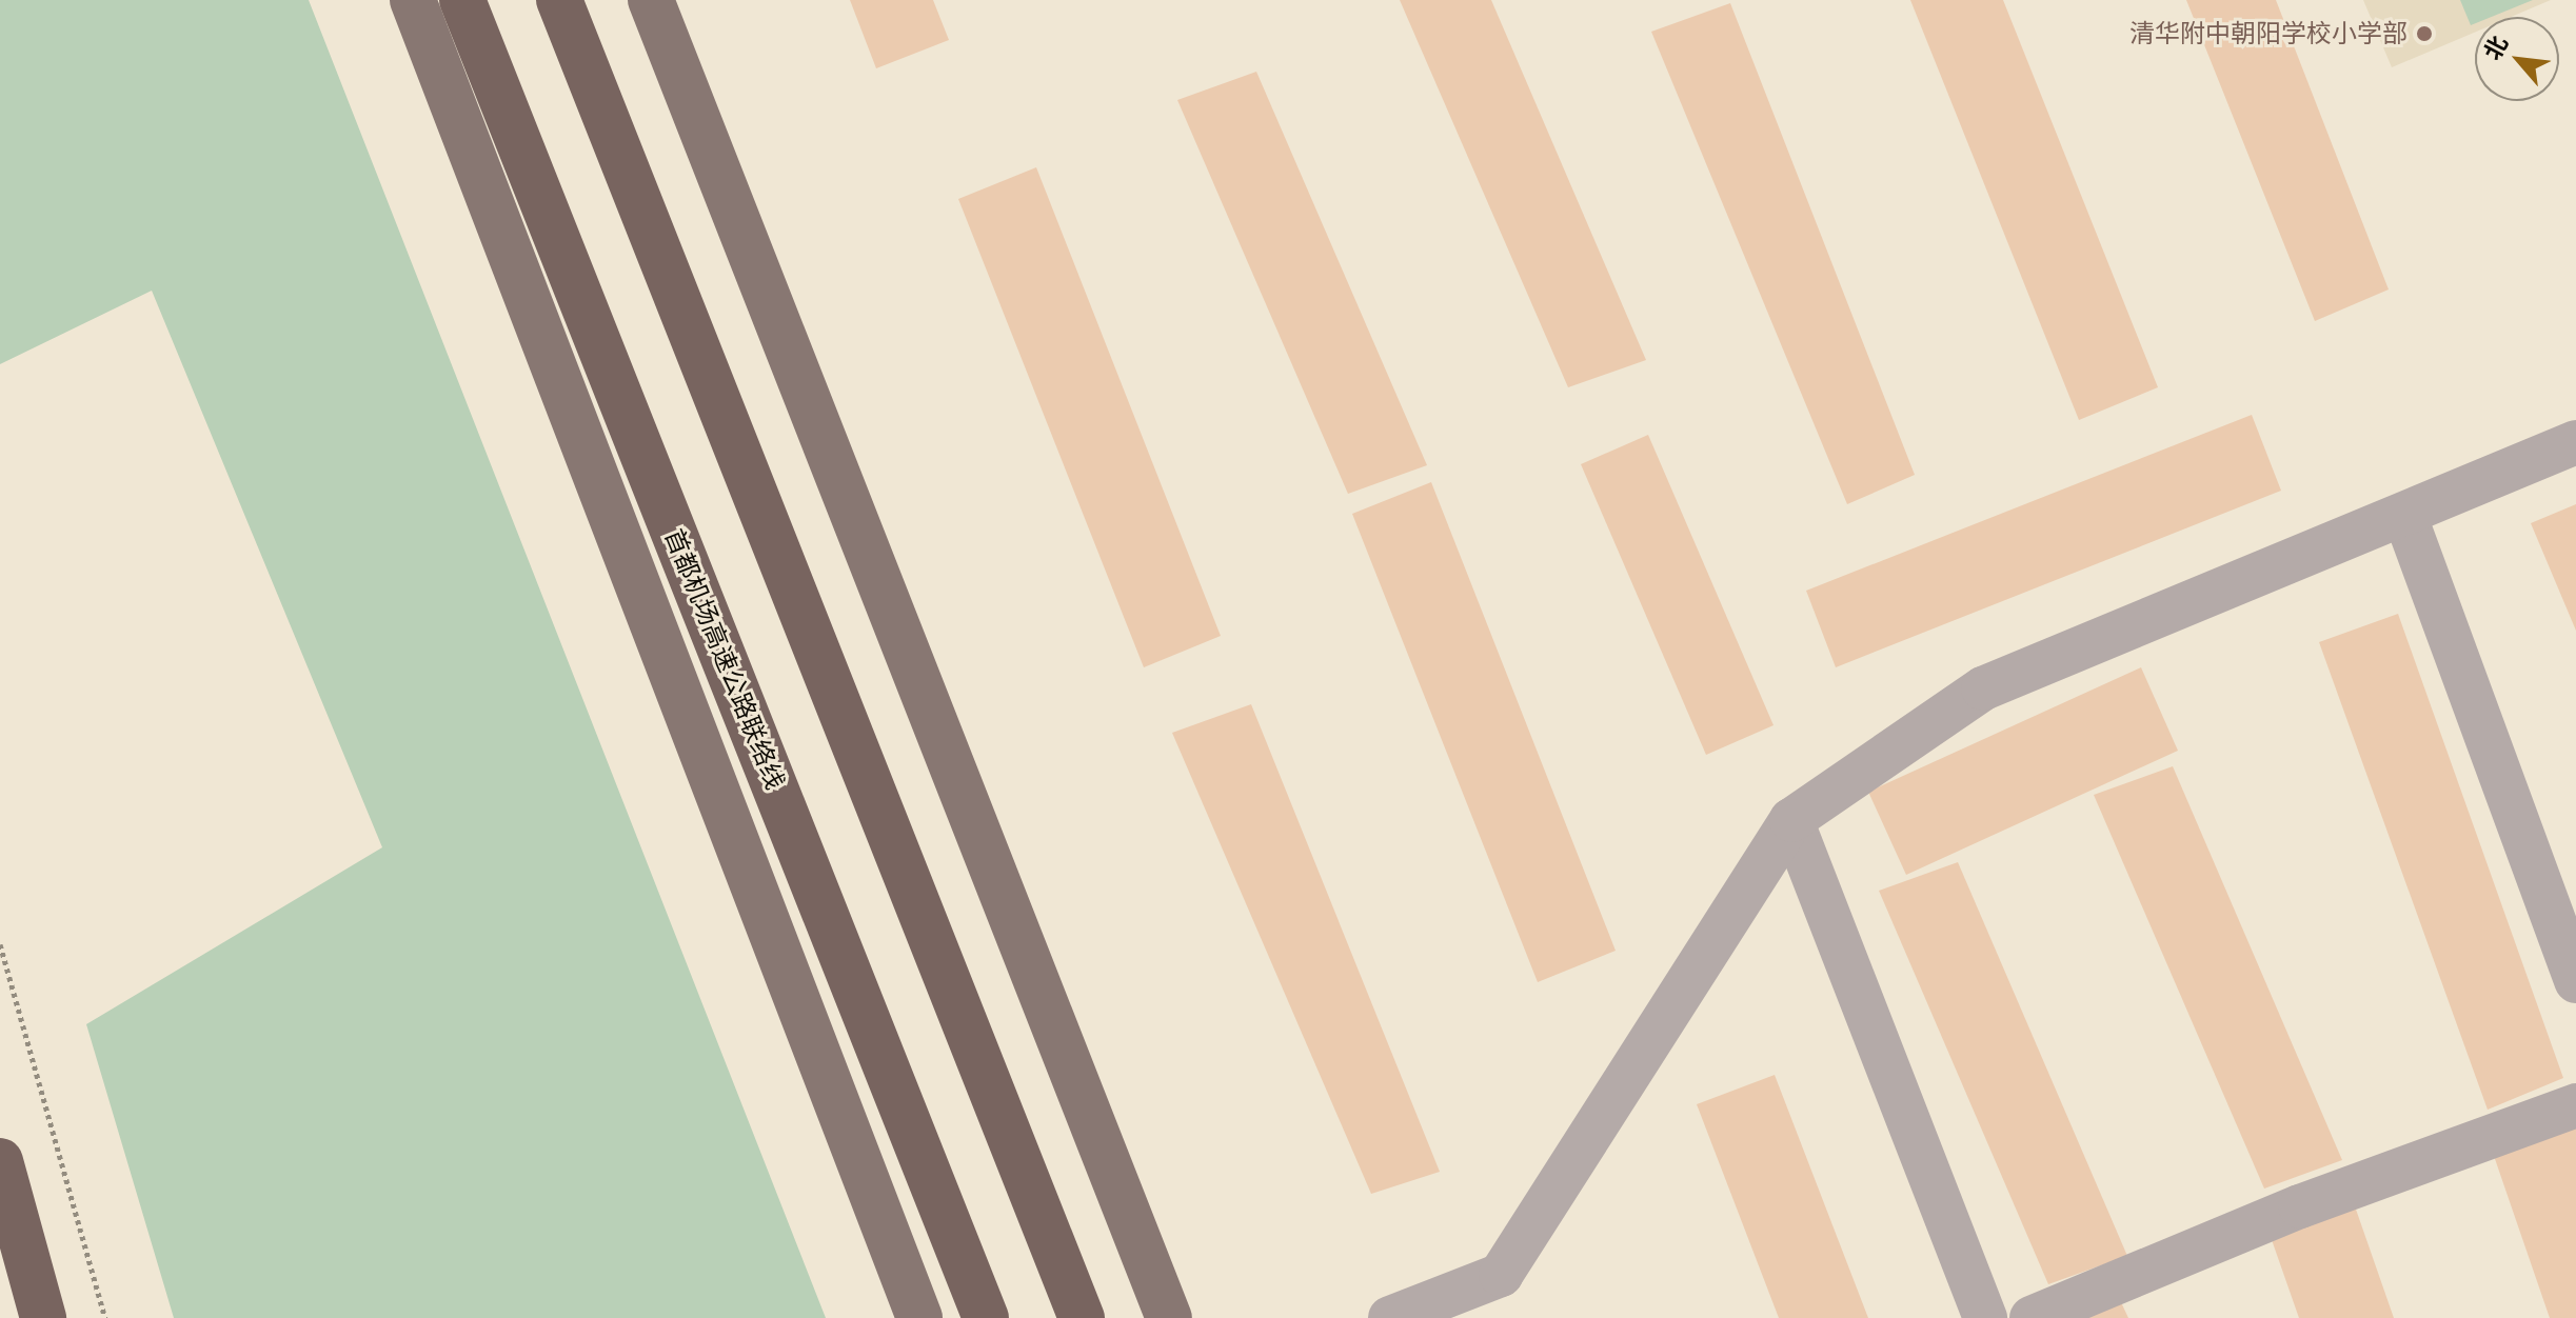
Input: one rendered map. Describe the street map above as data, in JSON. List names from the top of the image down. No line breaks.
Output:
{"streets":{"highway":["首都机场高速公路联络线"]},"places":["清华附中朝阳学校小学部"],"north":"top left"}
